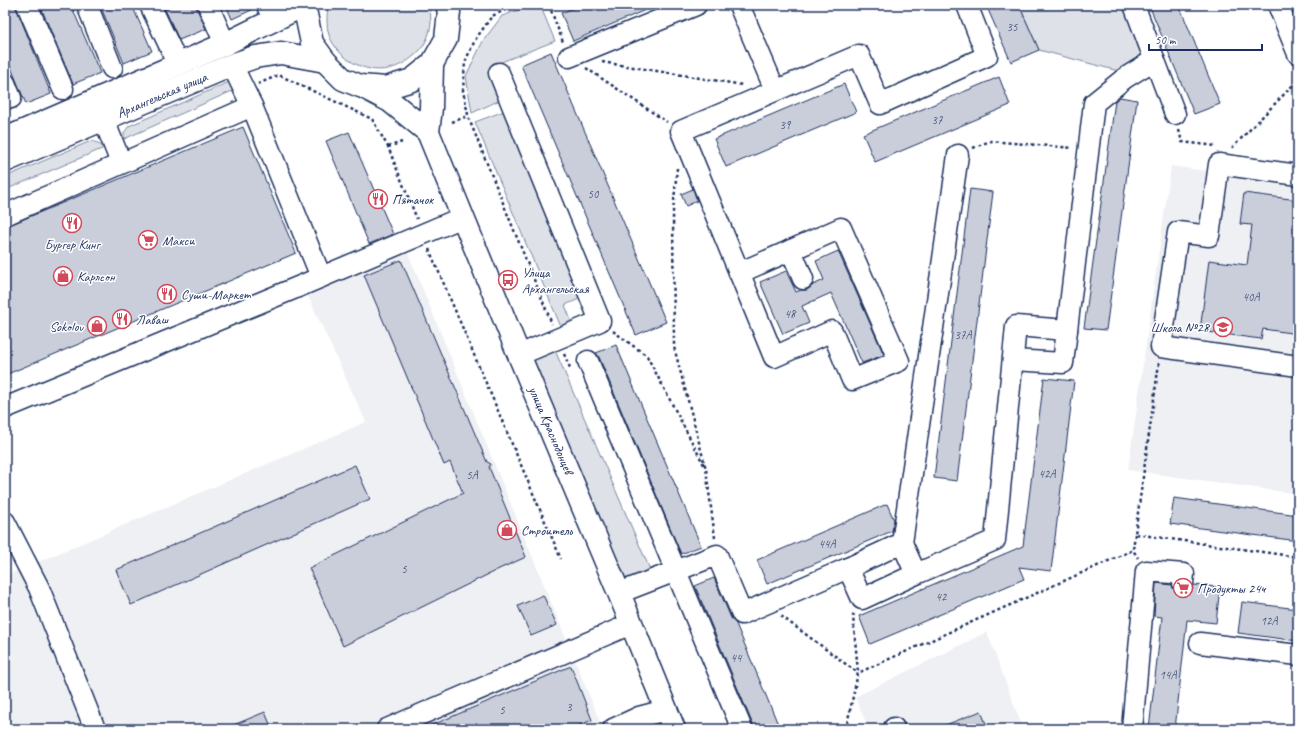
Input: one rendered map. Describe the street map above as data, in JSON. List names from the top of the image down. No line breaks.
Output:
{"streets":{"main road":["Архангельская улица","улица Краснодонцев"]},"crossings":[["Архангельская улица","улица Краснодонцев"]],"places":{"restaurant":["Пятачок","Бургер Кинг","Суши-Маркет","Лаваш"],"supermarket":["Макси","Продукты 24ч"],"shop":["Карлсон","Sokolov","Строитель"],"bus stop":["Улица Архангельская"],"school or university":["Школа №28"]},"house_numbers":["35","37","39","50","40А","48","37А","42А","5А","44А","5","42","12А","44","14А","3","5"],"scale_bar":"50 m"}
